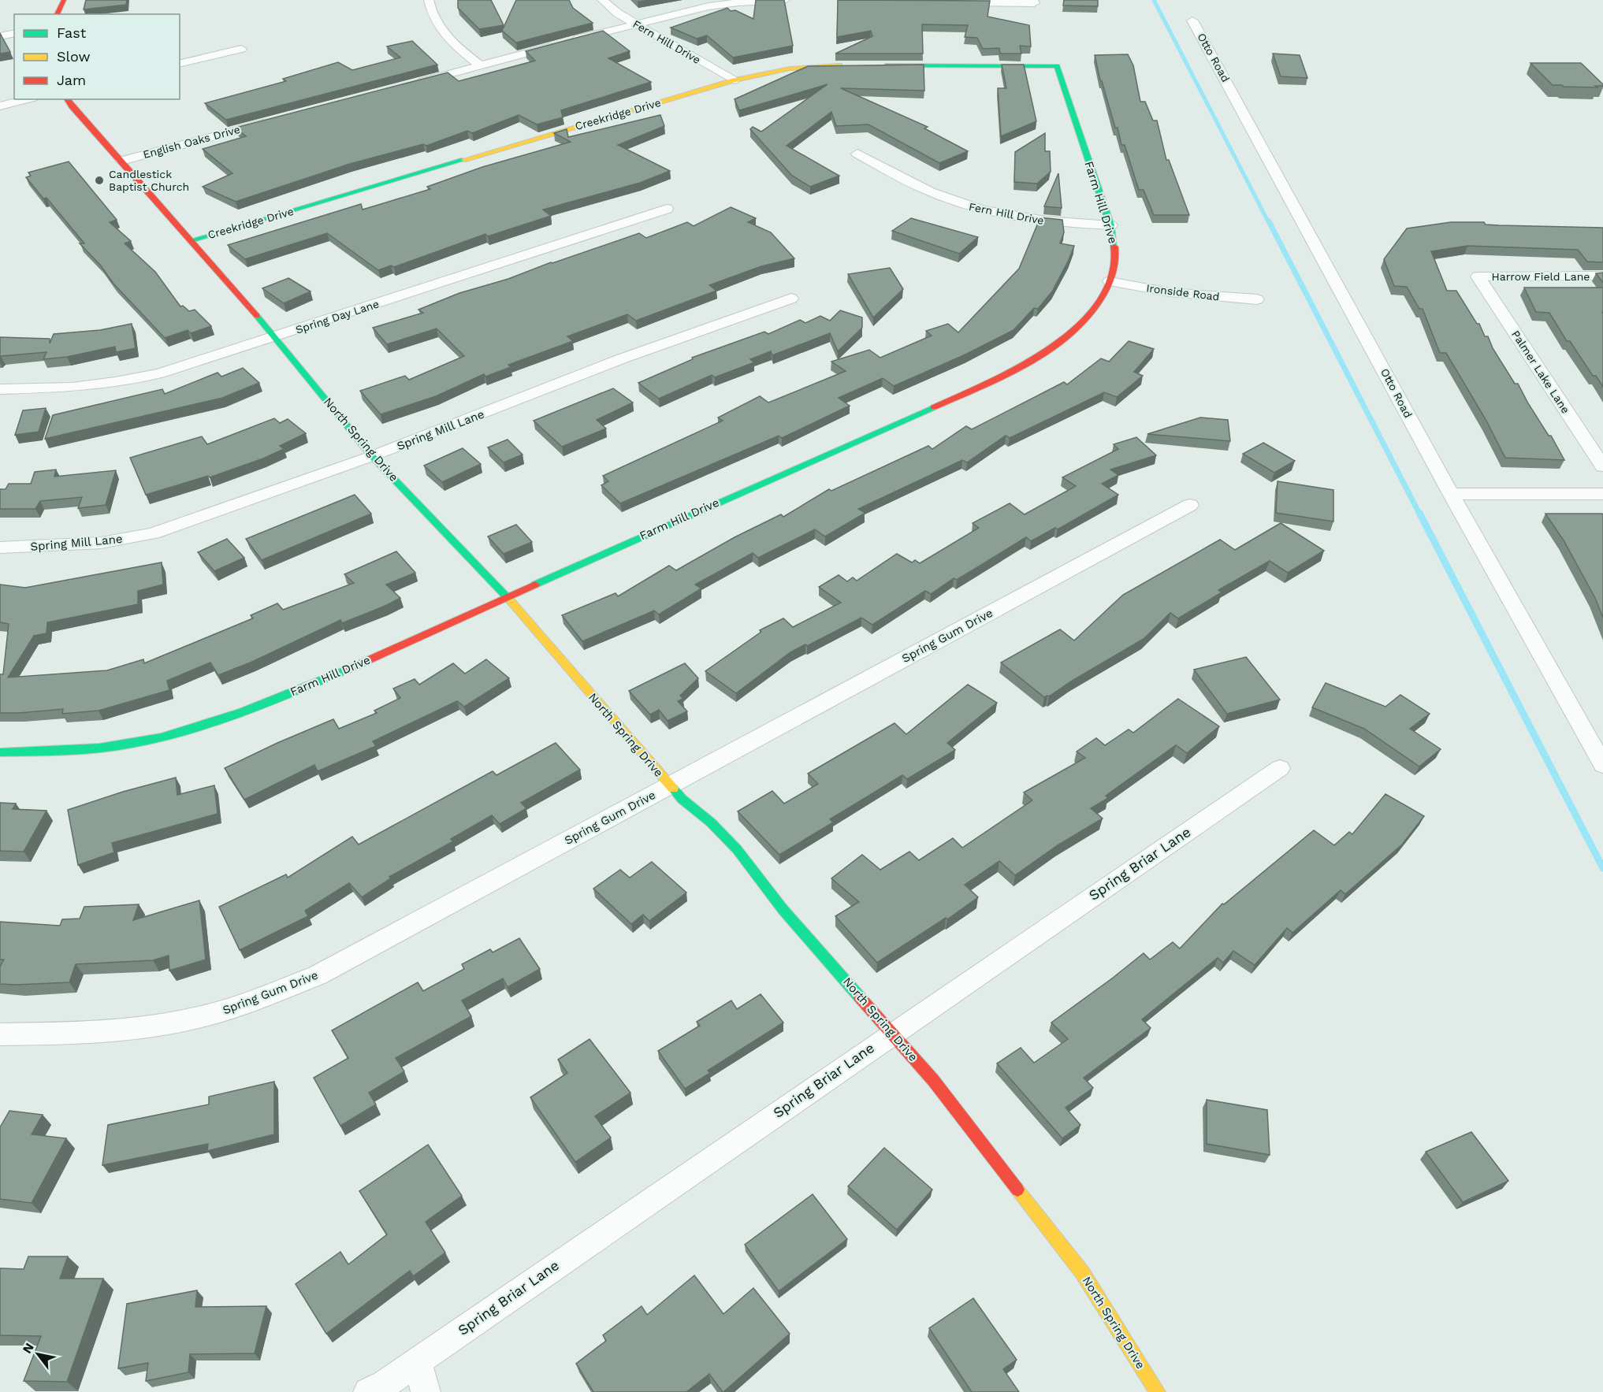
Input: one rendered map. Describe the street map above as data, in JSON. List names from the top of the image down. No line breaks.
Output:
{"streets":{"street":["Fern Hill Drive","Otto Road","Creekridge Drive","English Oaks Drive","Farm Hill Drive","Harrow Field Lane","Ironside Road","Spring Day Lane","Palmer Lake Lane","Spring Mill Lane","North Spring Drive","Spring Gum Drive","Spring Briar Lane"]},"crossings":[["Fern Hill Drive","Creekridge Drive"],["Fern Hill Drive","Farm Hill Drive"],["Creekridge Drive","North Spring Drive"],["English Oaks Drive","North Spring Drive"],["Farm Hill Drive","Ironside Road"],["Farm Hill Drive","North Spring Drive"],["Harrow Field Lane","Palmer Lake Lane"],["Spring Day Lane","North Spring Drive"],["Spring Mill Lane","North Spring Drive"],["North Spring Drive","Spring Gum Drive"],["North Spring Drive","Spring Briar Lane"]],"places":["Candlestick Baptist Church"],"legend":["Fast","Slow","Jam"],"north":"top left"}
